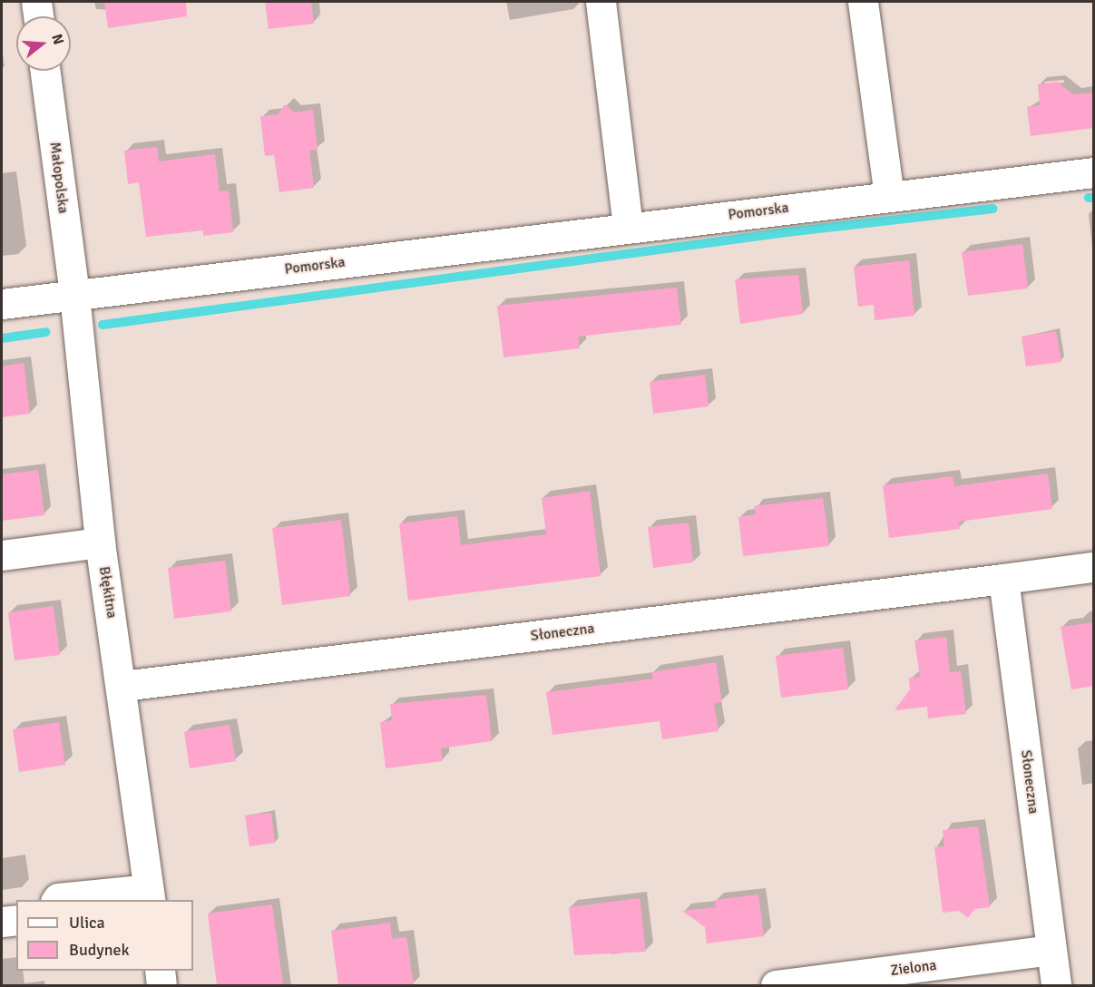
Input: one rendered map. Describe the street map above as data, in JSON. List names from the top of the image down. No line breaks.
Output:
{"streets":{"street":["Małopolska","Pomorska","Błękitna","Słoneczna","Zielona"]},"crossings":[["Małopolska","Pomorska"],["Małopolska","Błękitna"],["Pomorska","Błękitna"],["Błękitna","Słoneczna"],["Słoneczna","Zielona"]],"legend":["Ulica","Budynek"],"north":"right"}
